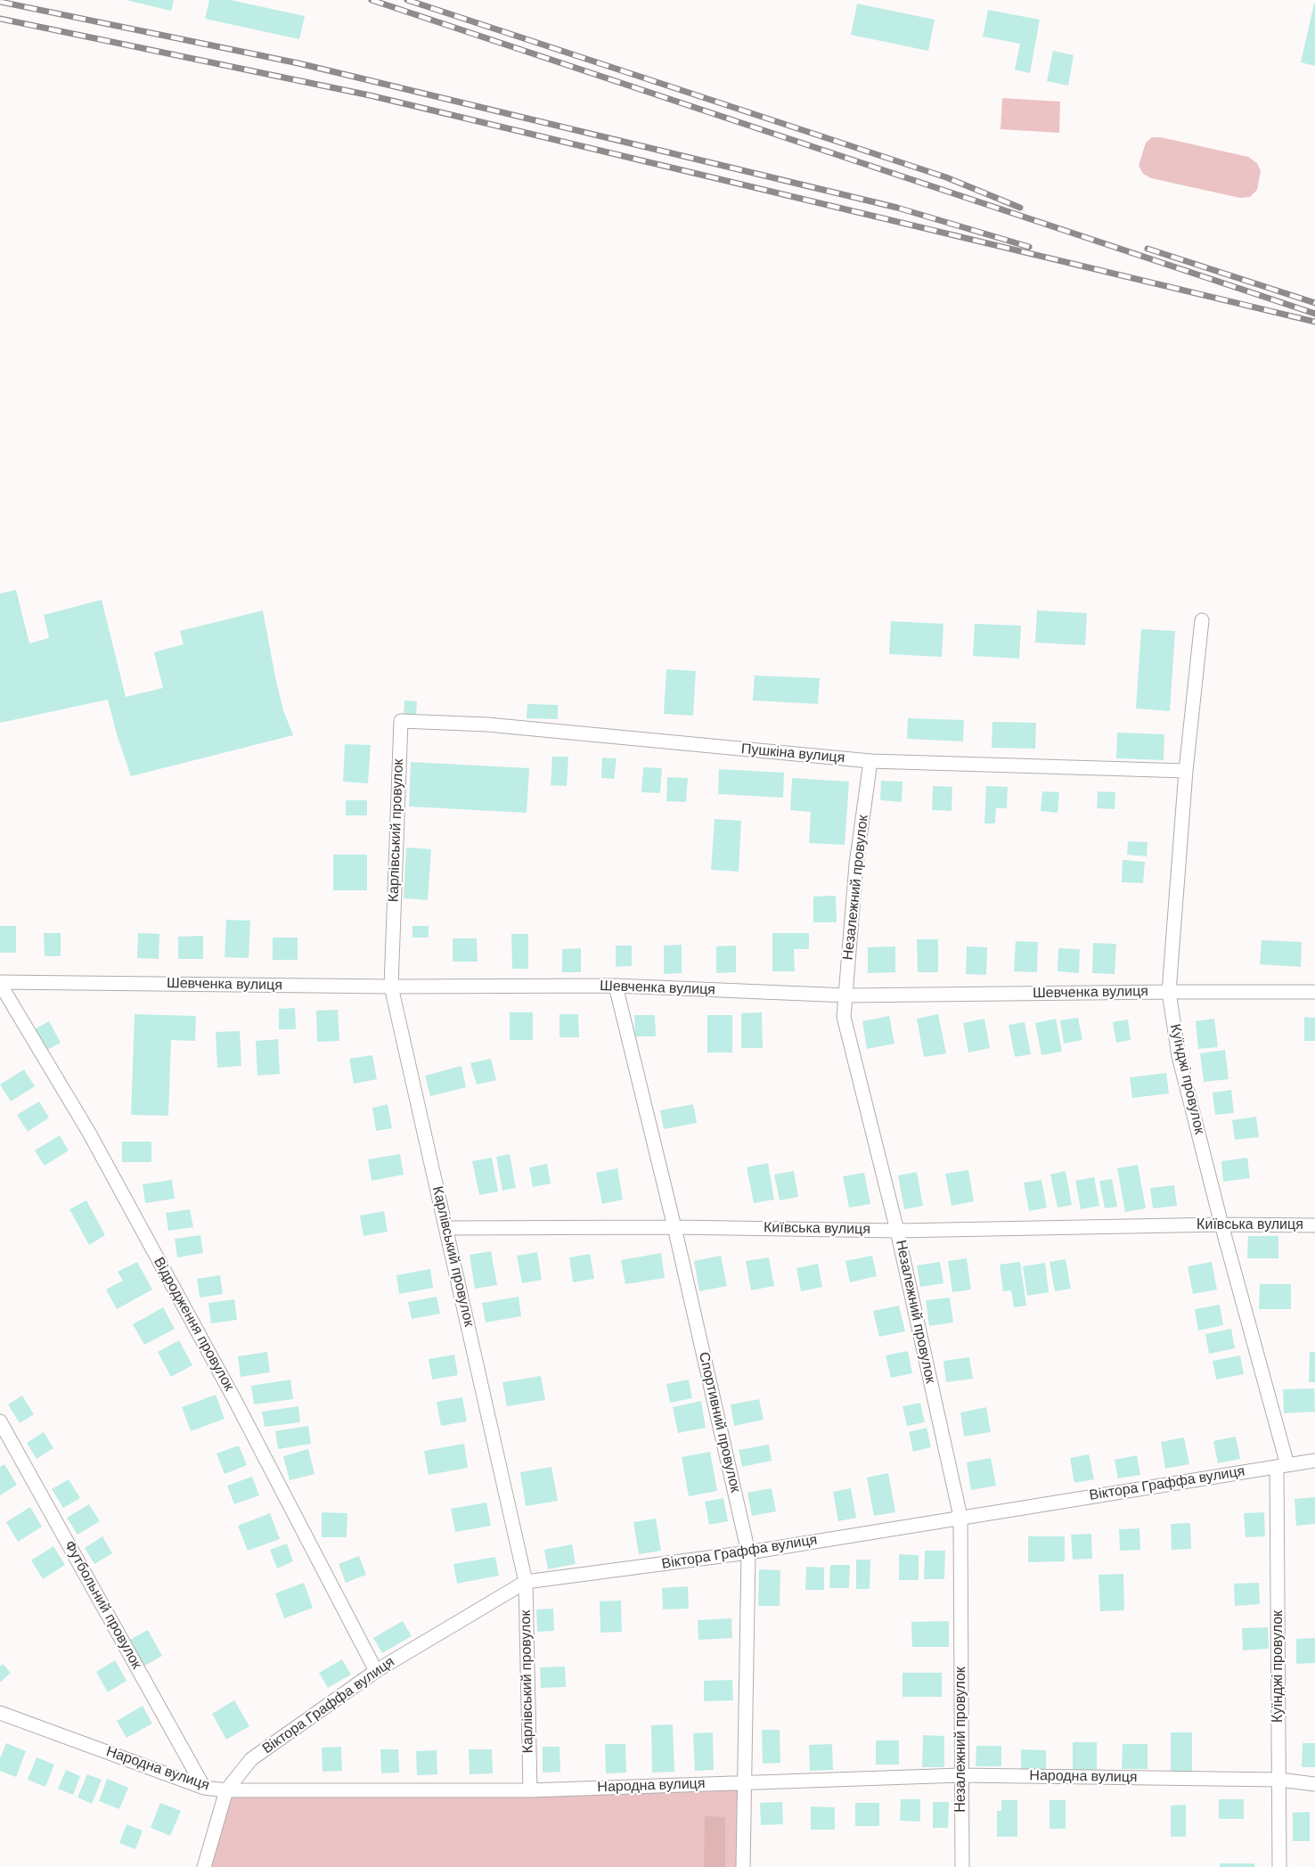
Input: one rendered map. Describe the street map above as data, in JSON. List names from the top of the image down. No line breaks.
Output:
{"streets":{"street":["Пушкіна вулиця","Карлівський провулок","Незалежний провулок","Шевченка вулиця","Куїнджі провулок","Київська вулиця","Відродження провулок","Спортивний провулок","Віктора Граффа вулиця","Футбольний провулок","Народна вулиця"]},"crossings":[["Пушкіна вулиця","Карлівський провулок"],["Пушкіна вулиця","Незалежний провулок"],["Пушкіна вулиця","Куїнджі провулок"],["Карлівський провулок","Шевченка вулиця"],["Карлівський провулок","Київська вулиця"],["Карлівський провулок","Віктора Граффа вулиця"],["Карлівський провулок","Народна вулиця"],["Незалежний провулок","Шевченка вулиця"],["Незалежний провулок","Київська вулиця"],["Незалежний провулок","Віктора Граффа вулиця"],["Незалежний провулок","Народна вулиця"],["Шевченка вулиця","Куїнджі провулок"],["Шевченка вулиця","Відродження провулок"],["Шевченка вулиця","Спортивний провулок"],["Куїнджі провулок","Київська вулиця"],["Куїнджі провулок","Віктора Граффа вулиця"],["Куїнджі провулок","Народна вулиця"],["Київська вулиця","Спортивний провулок"],["Відродження провулок","Віктора Граффа вулиця"],["Спортивний провулок","Віктора Граффа вулиця"],["Спортивний провулок","Народна вулиця"],["Віктора Граффа вулиця","Народна вулиця"],["Футбольний провулок","Народна вулиця"]]}
